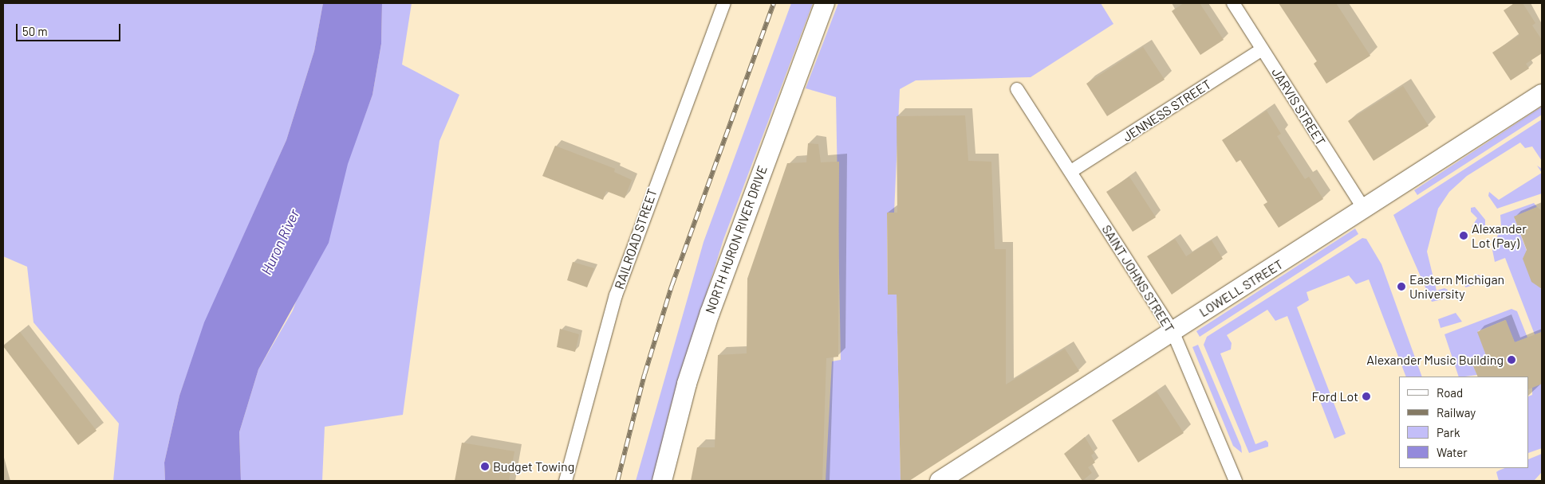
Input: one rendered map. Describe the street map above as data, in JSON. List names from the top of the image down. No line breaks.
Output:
{"streets":{"main road":["NORTH HURON RIVER DRIVE","LOWELL STREET"],"street":["JARVIS STREET","JENNESS STREET","RAILROAD STREET","SAINT JOHNS STREET"]},"crossings":[["JARVIS STREET","JENNESS STREET"],["JARVIS STREET","LOWELL STREET"],["JENNESS STREET","SAINT JOHNS STREET"],["SAINT JOHNS STREET","LOWELL STREET"]],"water":["Huron River"],"places":["Alexander Lot (Pay)","Eastern Michigan University","Alexander Music Building","Ford Lot","Budget Towing"],"legend":["Road","Railway","Park","Water"],"scale_bar":"50 m"}
